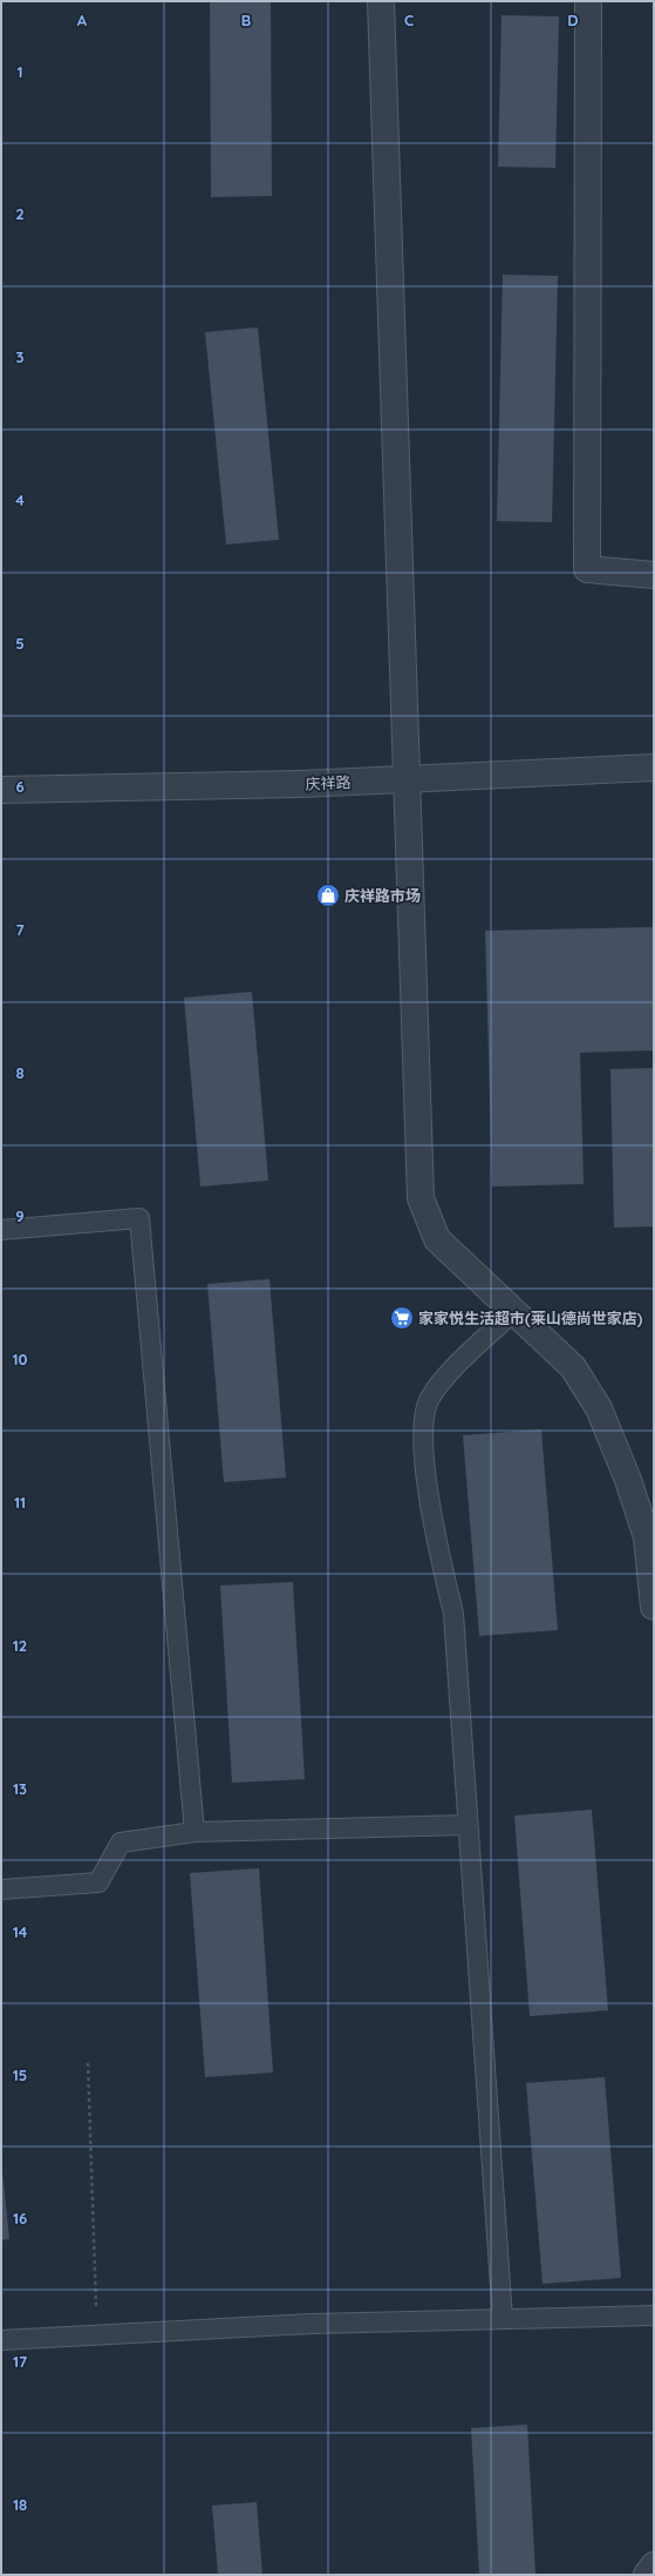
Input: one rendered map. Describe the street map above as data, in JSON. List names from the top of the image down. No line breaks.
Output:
{"streets":{"street":["庆祥路"]},"places":{"shop":["庆祥路市场"],"supermarket":["家家悦生活超市(莱山德尚世家店)"]},"grid":{"columns":["A","B","C","D"],"rows":["1","2","3","4","5","6","7","8","9","10","11","12","13","14","15","16","17","18"]}}
